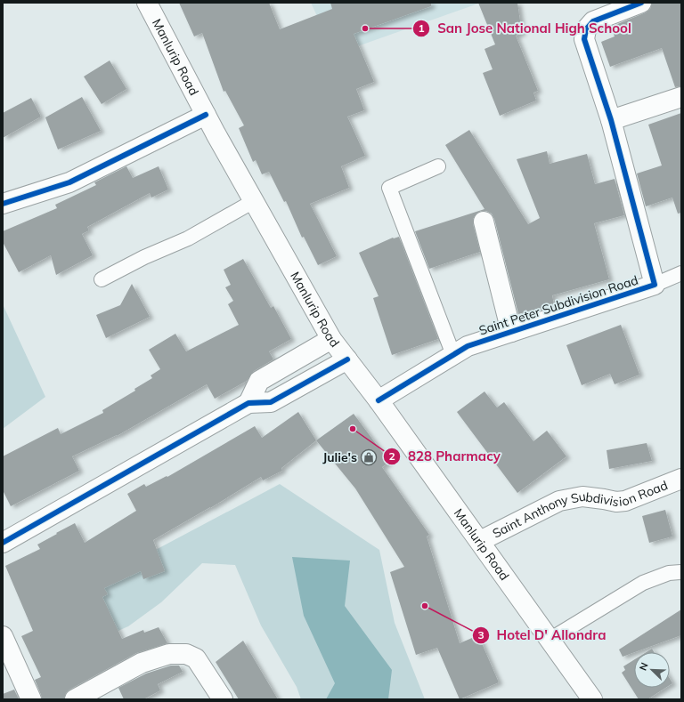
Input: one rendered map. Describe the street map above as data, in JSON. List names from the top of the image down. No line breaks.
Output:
{"streets":{"street":["Manlurip Road","Saint Peter Subdivision Road","Saint Anthony Subdivision Road"]},"crossings":[["Manlurip Road","Saint Peter Subdivision Road"],["Manlurip Road","Saint Anthony Subdivision Road"]],"places":{"other":["San Jose National High School","828 Pharmacy","Hotel D' Allondra"],"shop":["Julie's"]},"north":"top left"}
